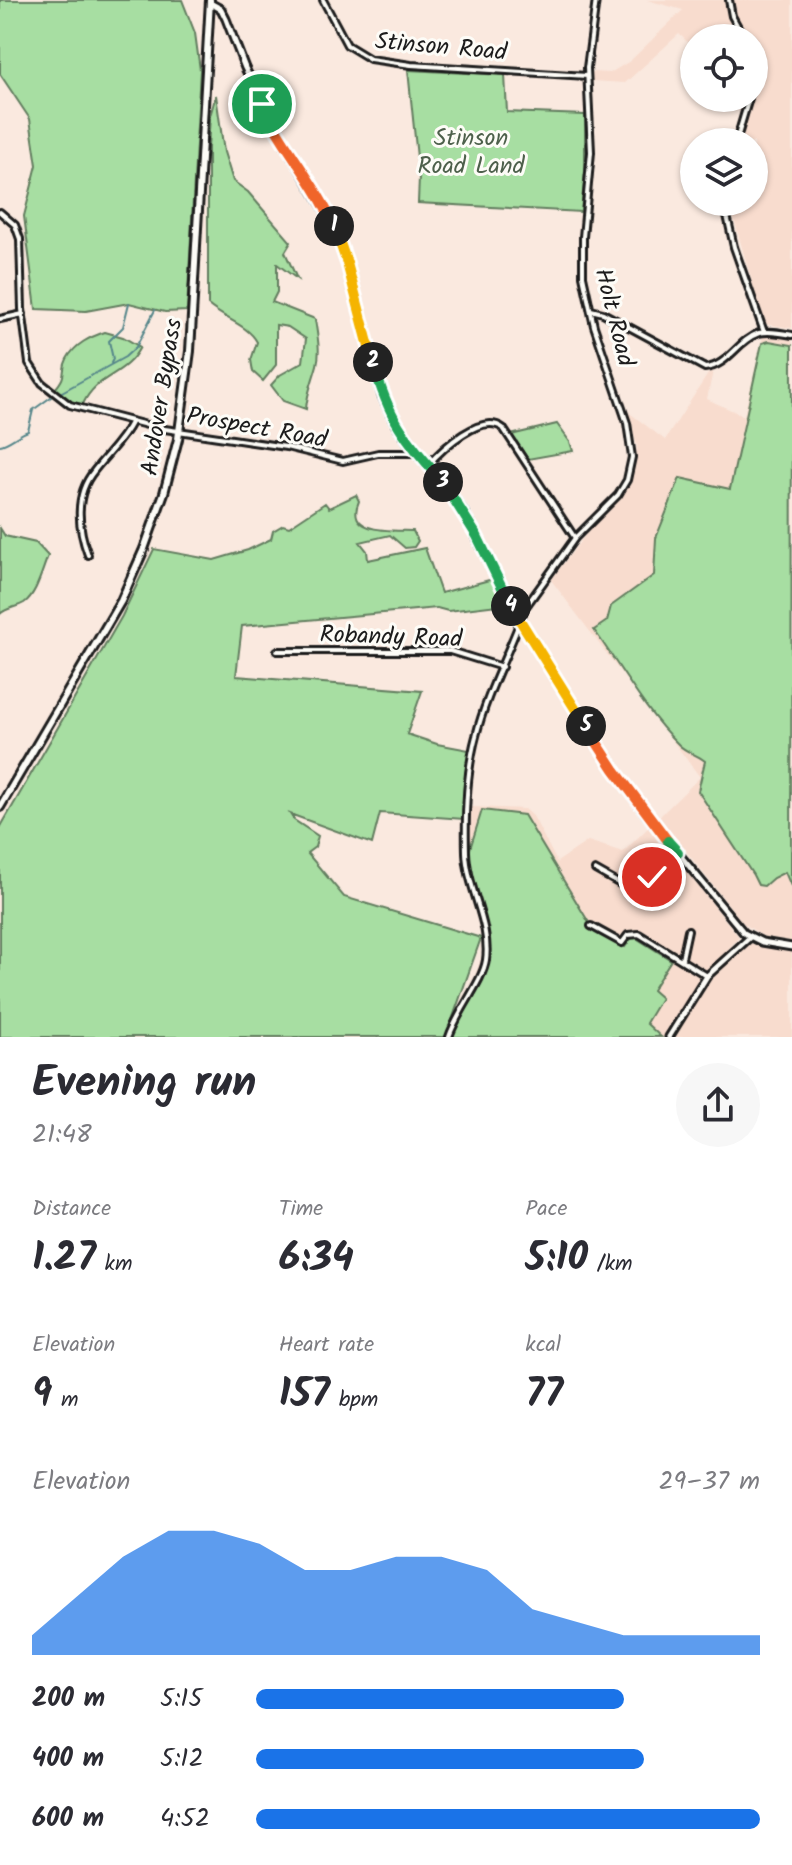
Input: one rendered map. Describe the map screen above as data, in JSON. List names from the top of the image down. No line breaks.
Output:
{"streets":{"main road":["Andover Bypass"],"street":["Stinson Road","Holt Road","Prospect Road","Robandy Road"]},"crossings":[["Stinson Road","Holt Road"],["Holt Road","Robandy Road"],["Andover Bypass","Prospect Road"]],"parks":["Stinson Road Land"],"page":{"pins":["1","2","3","4","5"],"heading":["Evening run","21:48"],"stats":[["Distance","1.27 km"],["Time","6:34"],["Pace","5:10 /km"],["Elevation","9 m"],["Heart rate","157 bpm"],["kcal","77"]],"chart":["Elevation","29–37 m"],"list":[{"name":"200 m","note":"5:15"},{"name":"400 m","note":"5:12"},{"name":"600 m","note":"4:52"}]}}
